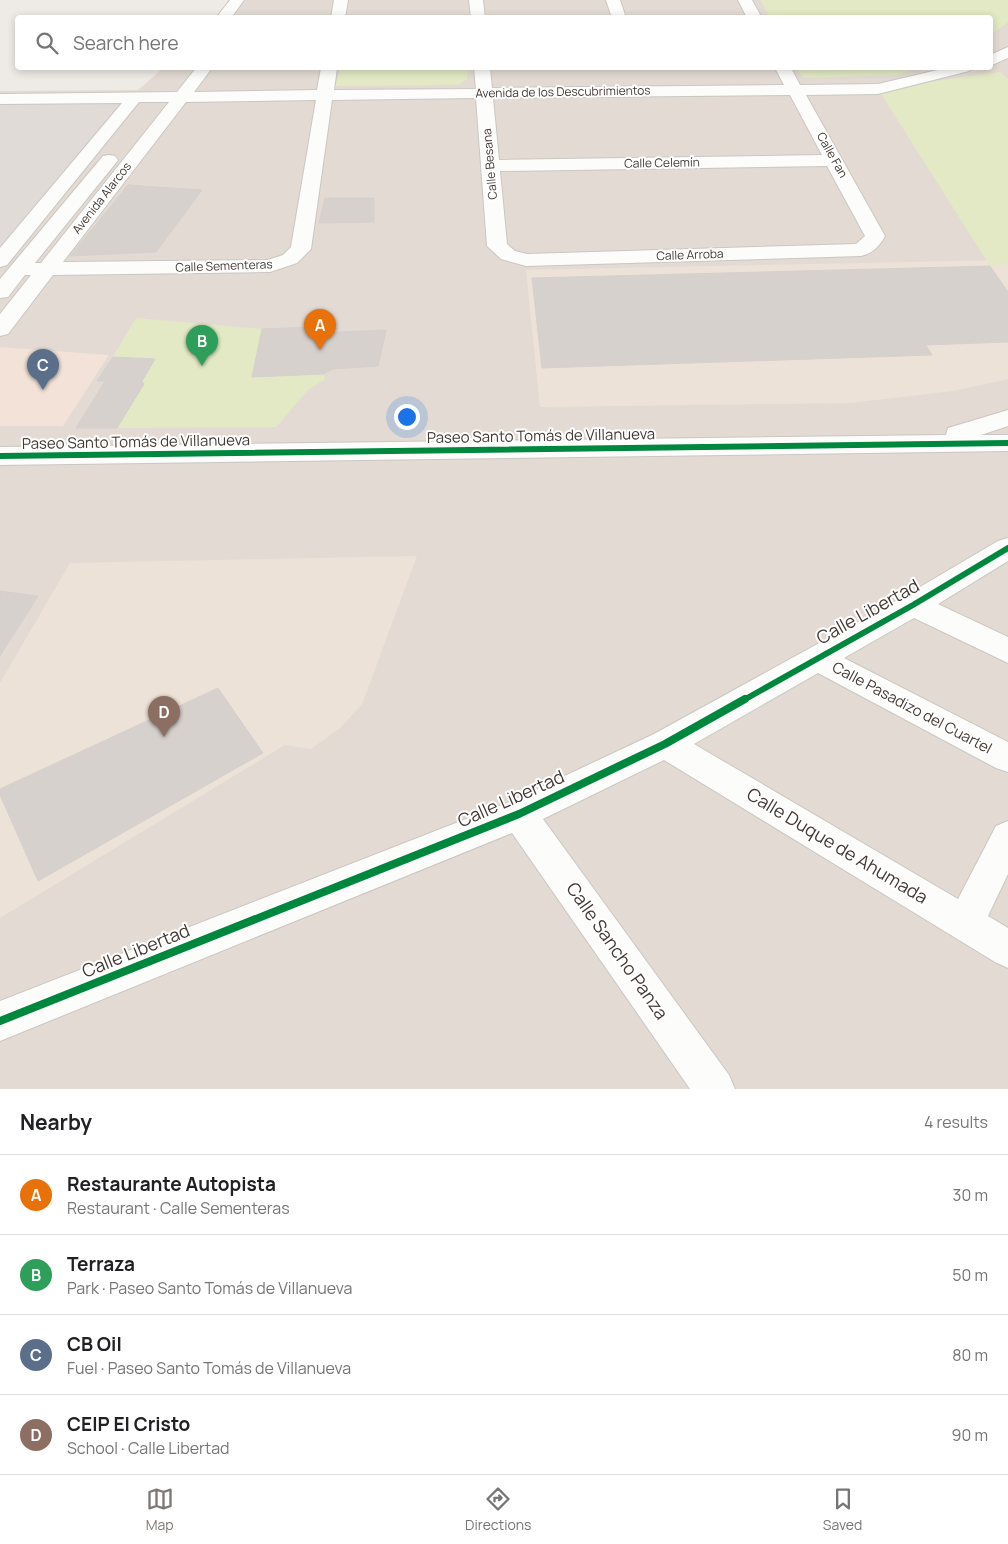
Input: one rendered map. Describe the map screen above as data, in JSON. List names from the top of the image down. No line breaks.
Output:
{"streets":{"street":["Avenida de los Descubrimientos","Calle Fan","Calle Celemín","Calle Besana","Avenida Alarcos","Calle Arroba","Calle Sementeras","Paseo Santo Tomás de Villanueva","Calle Libertad","Calle Pasadizo del Cuartel","Calle Duque de Ahumada","Calle Sancho Panza"]},"crossings":[["Avenida de los Descubrimientos","Calle Fan"],["Avenida de los Descubrimientos","Calle Besana"],["Avenida de los Descubrimientos","Avenida Alarcos"],["Avenida de los Descubrimientos","Calle Sementeras"],["Calle Fan","Calle Celemín"],["Calle Fan","Calle Arroba"],["Calle Celemín","Calle Besana"],["Calle Besana","Calle Arroba"],["Avenida Alarcos","Calle Sementeras"],["Calle Libertad","Calle Pasadizo del Cuartel"],["Calle Libertad","Calle Duque de Ahumada"],["Calle Libertad","Calle Sancho Panza"]],"page":{"search":"Search here","pins":["A","B","C","D"],"heading":["Nearby","4 results"],"list":[{"mark":"A","name":"Restaurante Autopista","note":"Restaurant · Calle Sementeras","value":"30 m"},{"mark":"B","name":"Terraza","note":"Park · Paseo Santo Tomás de Villanueva","value":"50 m"},{"mark":"C","name":"CB Oil","note":"Fuel · Paseo Santo Tomás de Villanueva","value":"80 m"},{"mark":"D","name":"CEIP El Cristo","note":"School · Calle Libertad","value":"90 m"}],"nav":["Map","Directions","Saved"]}}
